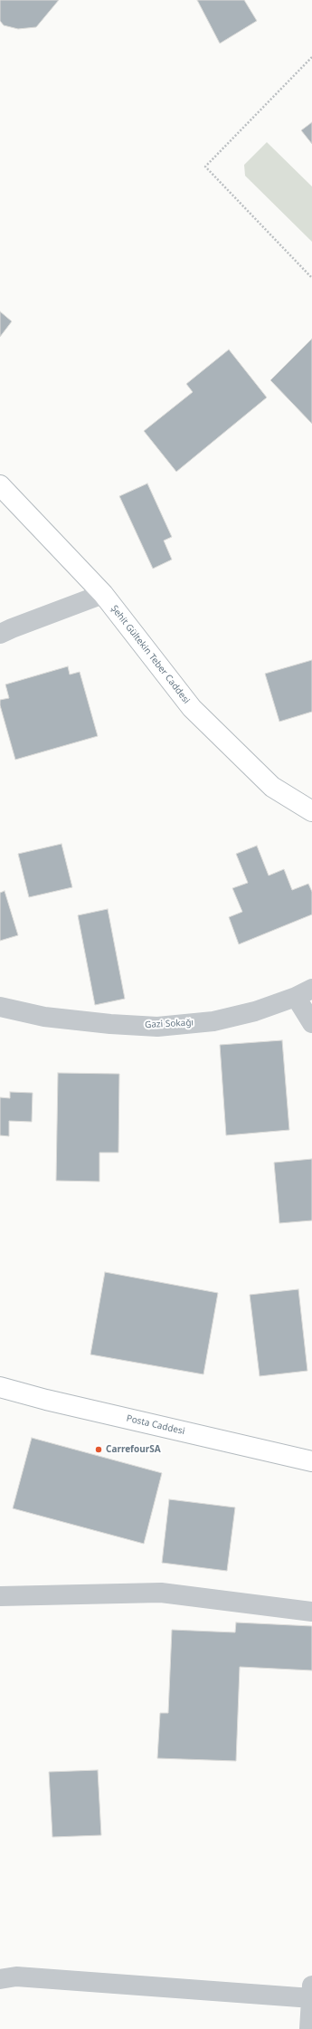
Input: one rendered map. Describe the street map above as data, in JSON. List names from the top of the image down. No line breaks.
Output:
{"streets":{"street":["Şehit Gültekin Teber Caddesi","Gazi Sokağı","Posta Caddesi"]},"places":["CarrefourSA"]}
